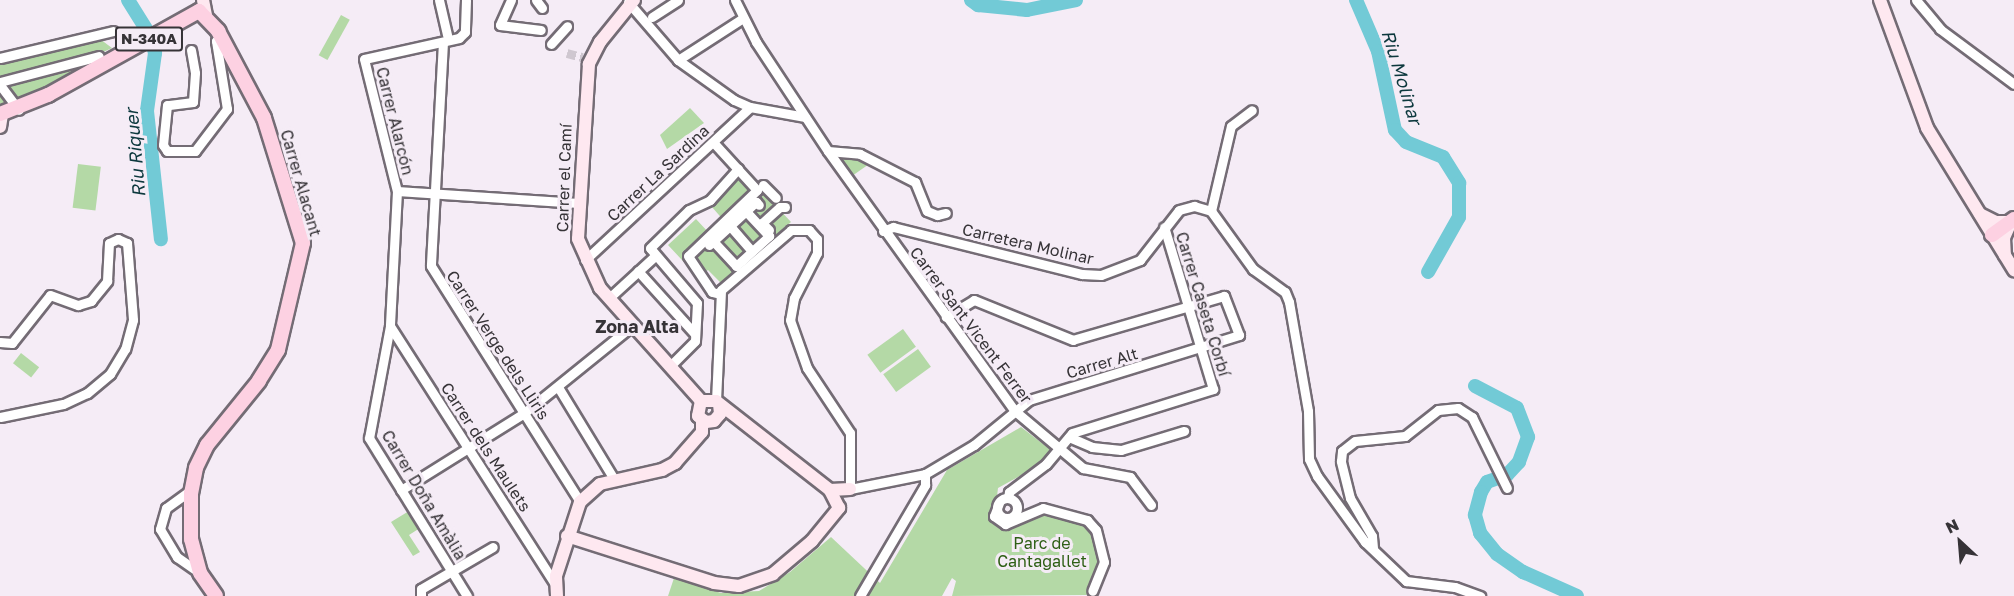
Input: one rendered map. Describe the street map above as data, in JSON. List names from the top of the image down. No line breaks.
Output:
{"streets":{"main road":["N-340A","Carrer Alacant"],"street":["Carrer Alarcón","Carrer La Sardina","Carrer el Camí","Carretera Molinar","Carrer Caseta Corbí","Carrer Sant Vicent Ferrer","Carrer Verge dels Lliris","Carrer Alt","Carrer dels Maulets","Carrer Doña Amàlia"]},"crossings":[["N-340A","Carrer Alacant"],["Carrer Alarcón","Carrer Verge dels Lliris"],["Carrer Alarcón","Carrer Doña Amàlia"],["Carrer La Sardina","Carrer el Camí"],["Carretera Molinar","Carrer Caseta Corbí"],["Carretera Molinar","Carrer Sant Vicent Ferrer"],["Carrer Caseta Corbí","Carrer Alt"],["Carrer Sant Vicent Ferrer","Carrer Alt"],["Carrer dels Maulets","Carrer Doña Amàlia"]],"districts":["Zona Alta"],"water":["Riu Molinar","Riu Riquer"],"parks":["Parc de Cantagallet"],"north":"top left"}
